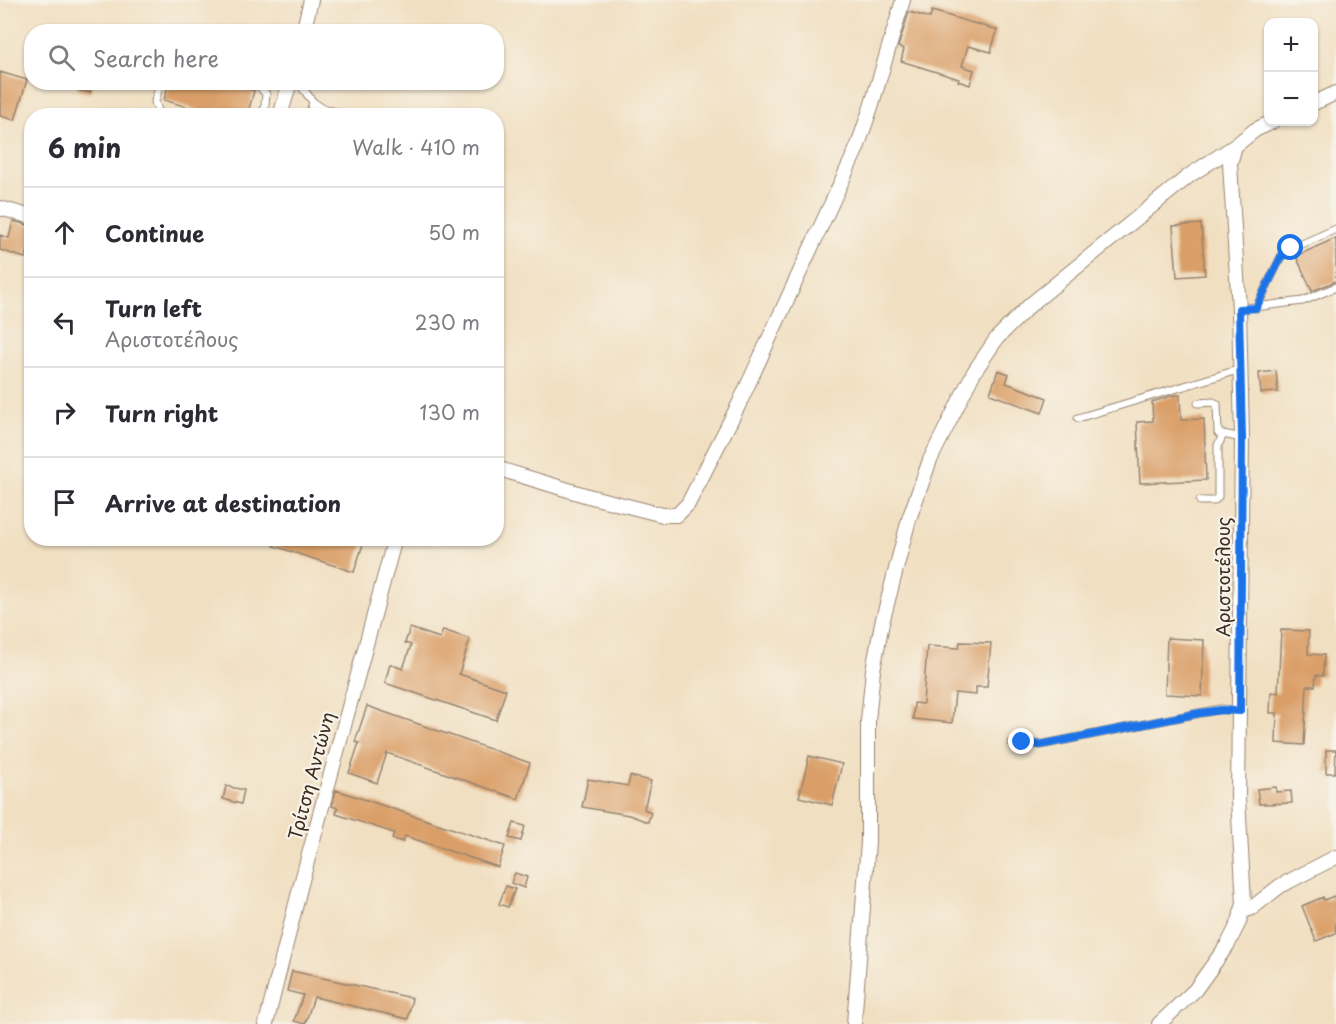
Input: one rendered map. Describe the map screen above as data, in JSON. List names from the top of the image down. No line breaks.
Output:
{"streets":{"street":["Αριστοτέλους","Τρίτση Αντώνη"]},"page":{"map_buttons":["+","−"],"search":"Search here","heading":["6 min","Walk · 410 m"],"list":[["Continue","50 m"],["Turn left","Αριστοτέλους","230 m"],["Turn right","130 m"],"Arrive at destination"]}}
